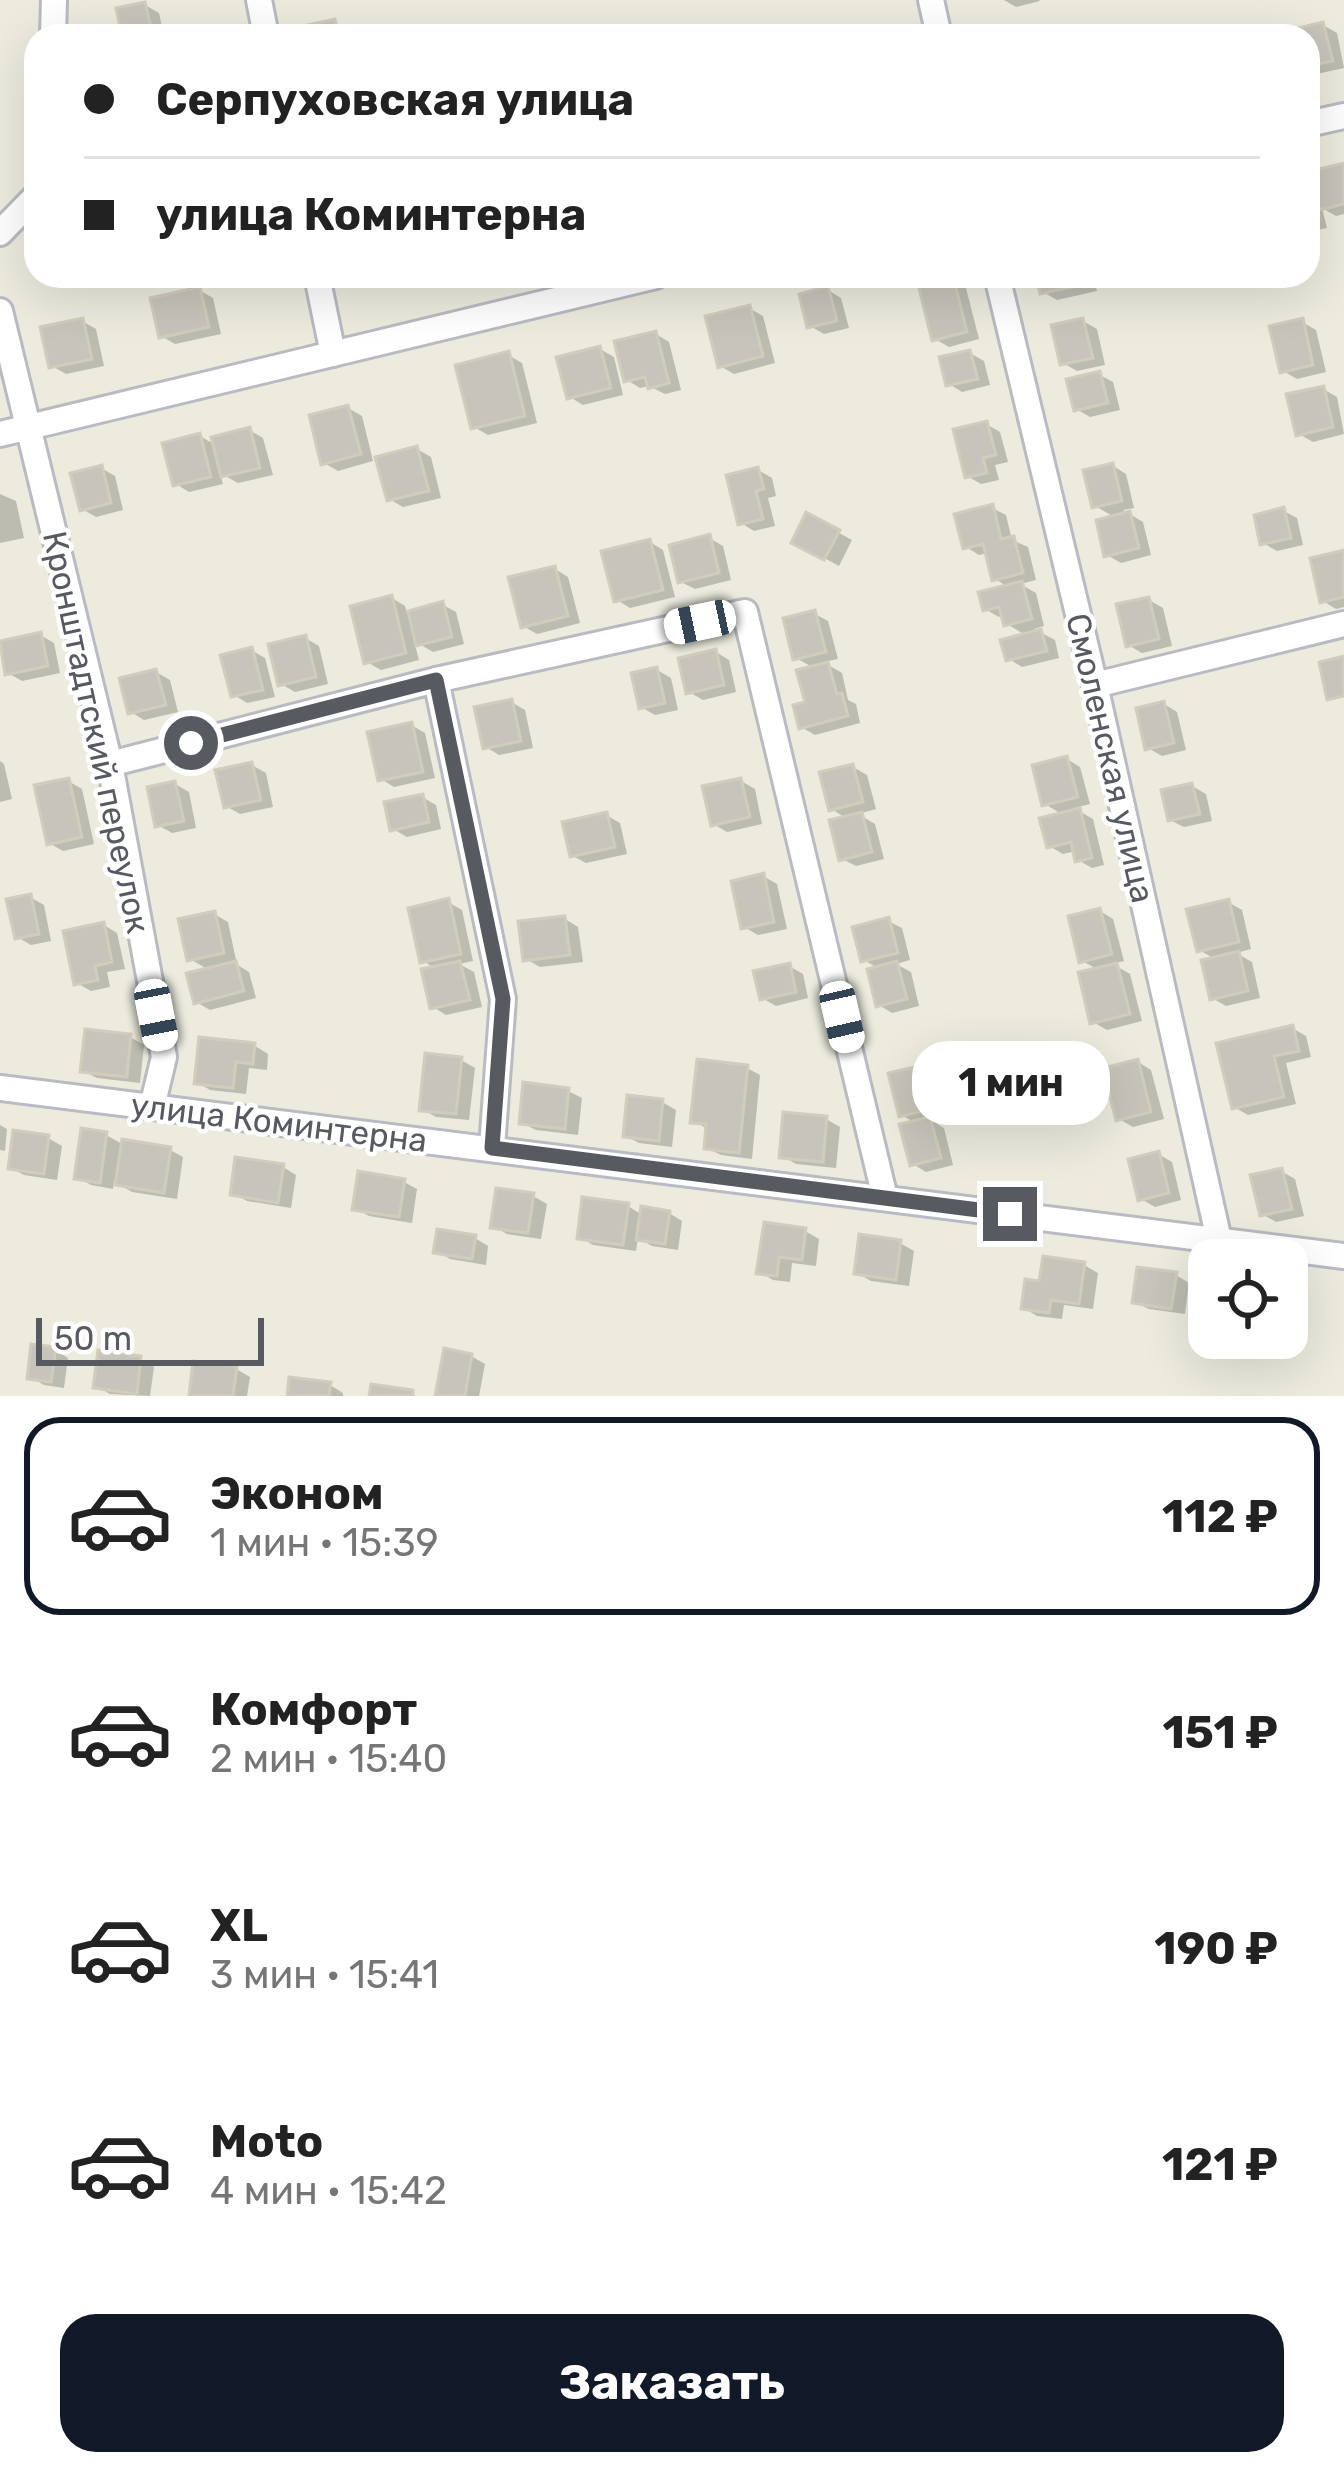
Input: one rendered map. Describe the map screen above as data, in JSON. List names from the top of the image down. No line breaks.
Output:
{"streets":{"street":["Кронштадтский переулок","Смоленская улица","улица Коминтерна"]},"crossings":[["Кронштадтский переулок","улица Коминтерна"]],"scale_bar":"50 m","page":{"banner":["Серпуховская улица","улица Коминтерна"],"bubble":"1 мин","scale":"50 m","list":[{"name":"Эконом","note":"1 мин · 15:39","value":"112 ₽"},{"name":"Комфорт","note":"2 мин · 15:40","value":"151 ₽"},{"name":"XL","note":"3 мин · 15:41","value":"190 ₽"},{"name":"Moto","note":"4 мин · 15:42","value":"121 ₽"}],"buttons":"Заказать"}}
